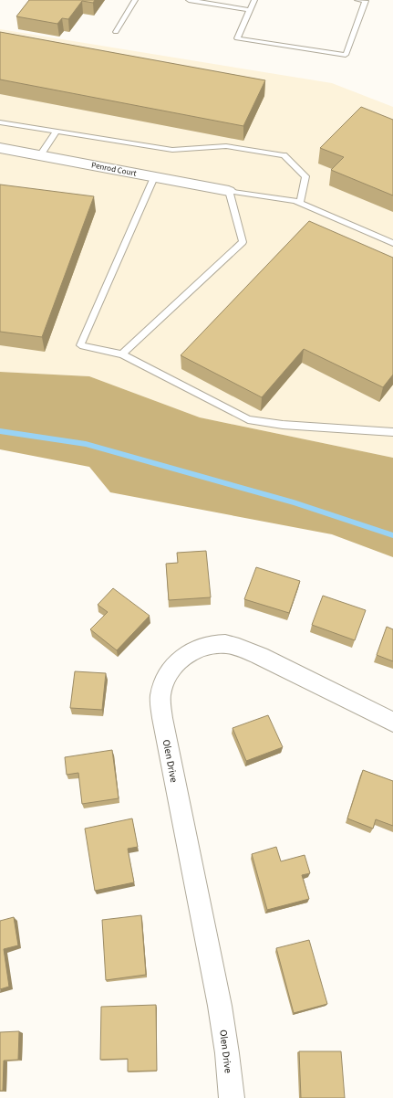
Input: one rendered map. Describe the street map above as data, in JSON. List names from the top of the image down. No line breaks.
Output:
{"streets":{"street":["Penrod Court","Olen Drive"]}}
